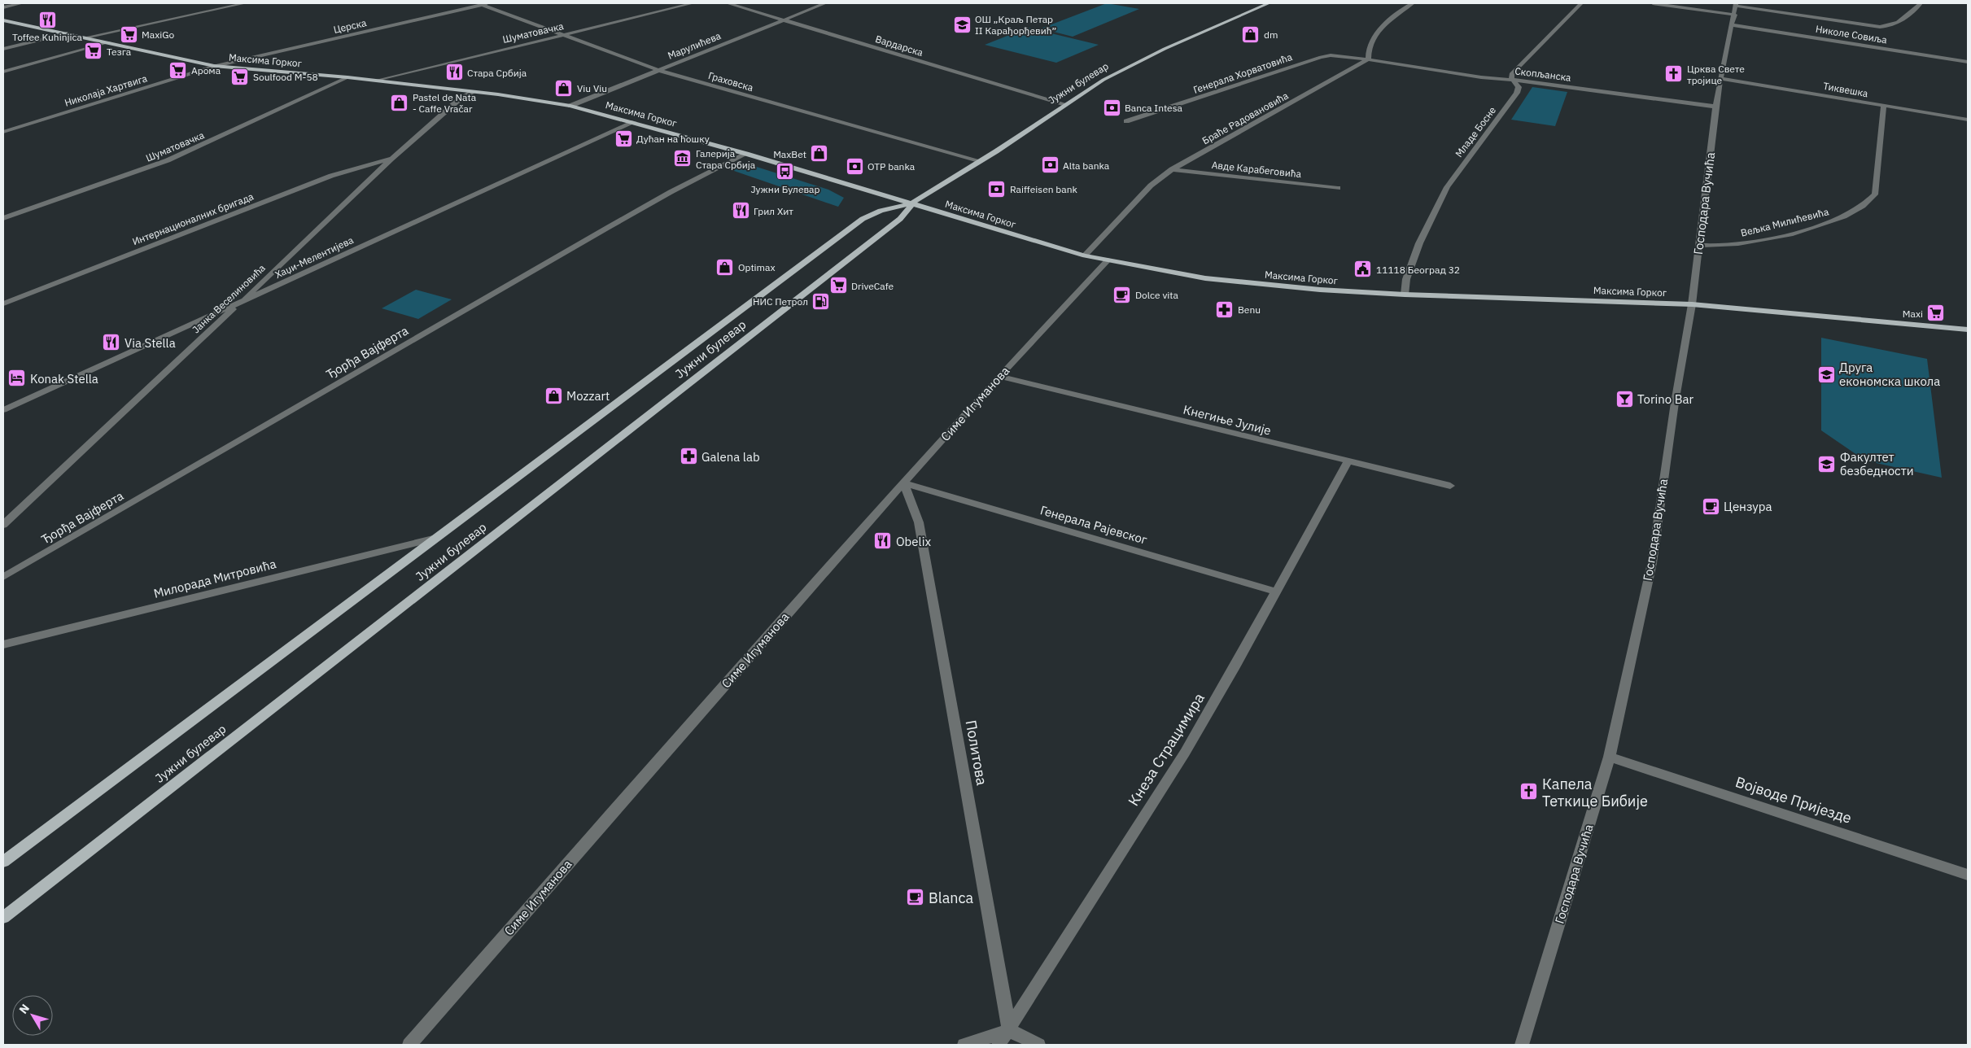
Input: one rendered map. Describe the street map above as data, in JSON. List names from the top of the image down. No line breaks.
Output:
{"streets":{"main road":["Максима Горког","Јужни булевар"],"street":["Церска","Шуматовачка","Николе Совиља","Марулићева","Вардарска","Генерала Хорватовића","Скопљанска","Граховска","Тиквешка","Николаја Хартвига","Браће Радовановића","Младе Босне","Авде Карабеговића","Господара Вучића","Интернационалних бригада","Вељка Милићевића","Хаџи-Мелентијева","Јанка Веселиновића","Ђорђа Вајферта","Симе Игуманова","Кнегиње Јулије","Генерала Рајевског","Милорада Митровића","Кнеза Страцимира","Политова","Војводе Пријезде"]},"crossings":[["Церска","Максима Горког"],["Церска","Граховска"],["Церска","Николаја Хартвига"],["Шуматовачка","Максима Горког"],["Шуматовачка","Граховска"],["Николе Совиља","Господара Вучића"],["Марулићева","Вардарска"],["Марулићева","Максима Горког"],["Марулићева","Граховска"],["Вардарска","Јужни булевар"],["Максима Горког","Јужни булевар"],["Максима Горког","Николаја Хартвига"],["Максима Горког","Браће Радовановића"],["Максима Горког","Младе Босне"],["Максима Горког","Господара Вучића"],["Максима Горког","Хаџи-Мелентијева"],["Максима Горког","Јанка Веселиновића"],["Максима Горког","Ђорђа Вајферта"],["Максима Горког","Симе Игуманова"],["Генерала Хорватовића","Скопљанска"],["Генерала Хорватовића","Браће Радовановића"],["Скопљанска","Браће Радовановића"],["Скопљанска","Младе Босне"],["Скопљанска","Господара Вучића"],["Граховска","Јужни булевар"],["Јужни булевар","Милорада Митровића"],["Тиквешка","Господара Вучића"],["Тиквешка","Вељка Милићевића"],["Браће Радовановића","Авде Карабеговића"],["Господара Вучића","Вељка Милићевића"],["Господара Вучића","Војводе Пријезде"],["Интернационалних бригада","Јанка Веселиновића"],["Хаџи-Мелентијева","Јанка Веселиновића"],["Симе Игуманова","Кнегиње Јулије"],["Симе Игуманова","Генерала Рајевског"],["Симе Игуманова","Политова"],["Кнегиње Јулије","Кнеза Страцимира"],["Генерала Рајевског","Кнеза Страцимира"],["Генерала Рајевског","Политова"],["Кнеза Страцимира","Политова"]],"places":{"restaurant":["Toffee Kuhinjica","Стара Србија","Грил Хит","Via Stella","Obelix"],"school or university":["ОШ „Краљ Петар II Карађорђевић”","Друга економска школа","Факултет безбедности"],"supermarket":["MaxiGo","Тезга","Арома","Soulfood M-58","Дућан на ћошку","DriveCafe","Maxi"],"shop":["dm","Viu Viu","Pastel de Nata - Caffe Vračar","MaxBet","Optimax","Mozzart"],"church":["Црква Свете тројице","Капела Теткице Бибије"],"bank":["Banca Intesa","Alta banka","OTP banka","Raiffeisen bank"],"museum":["Галерија Стара Србија"],"bus stop":["Јужни Булевар"],"public building":["11118 Београд 32"],"cafe":["Dolce vita","Цензура","Blanca"],"fuel station":["НИС Петрол"],"pharmacy":["Benu","Galena lab"],"hotel":["Konak Stella"],"bar":["Torino Bar"]},"north":"top left"}
